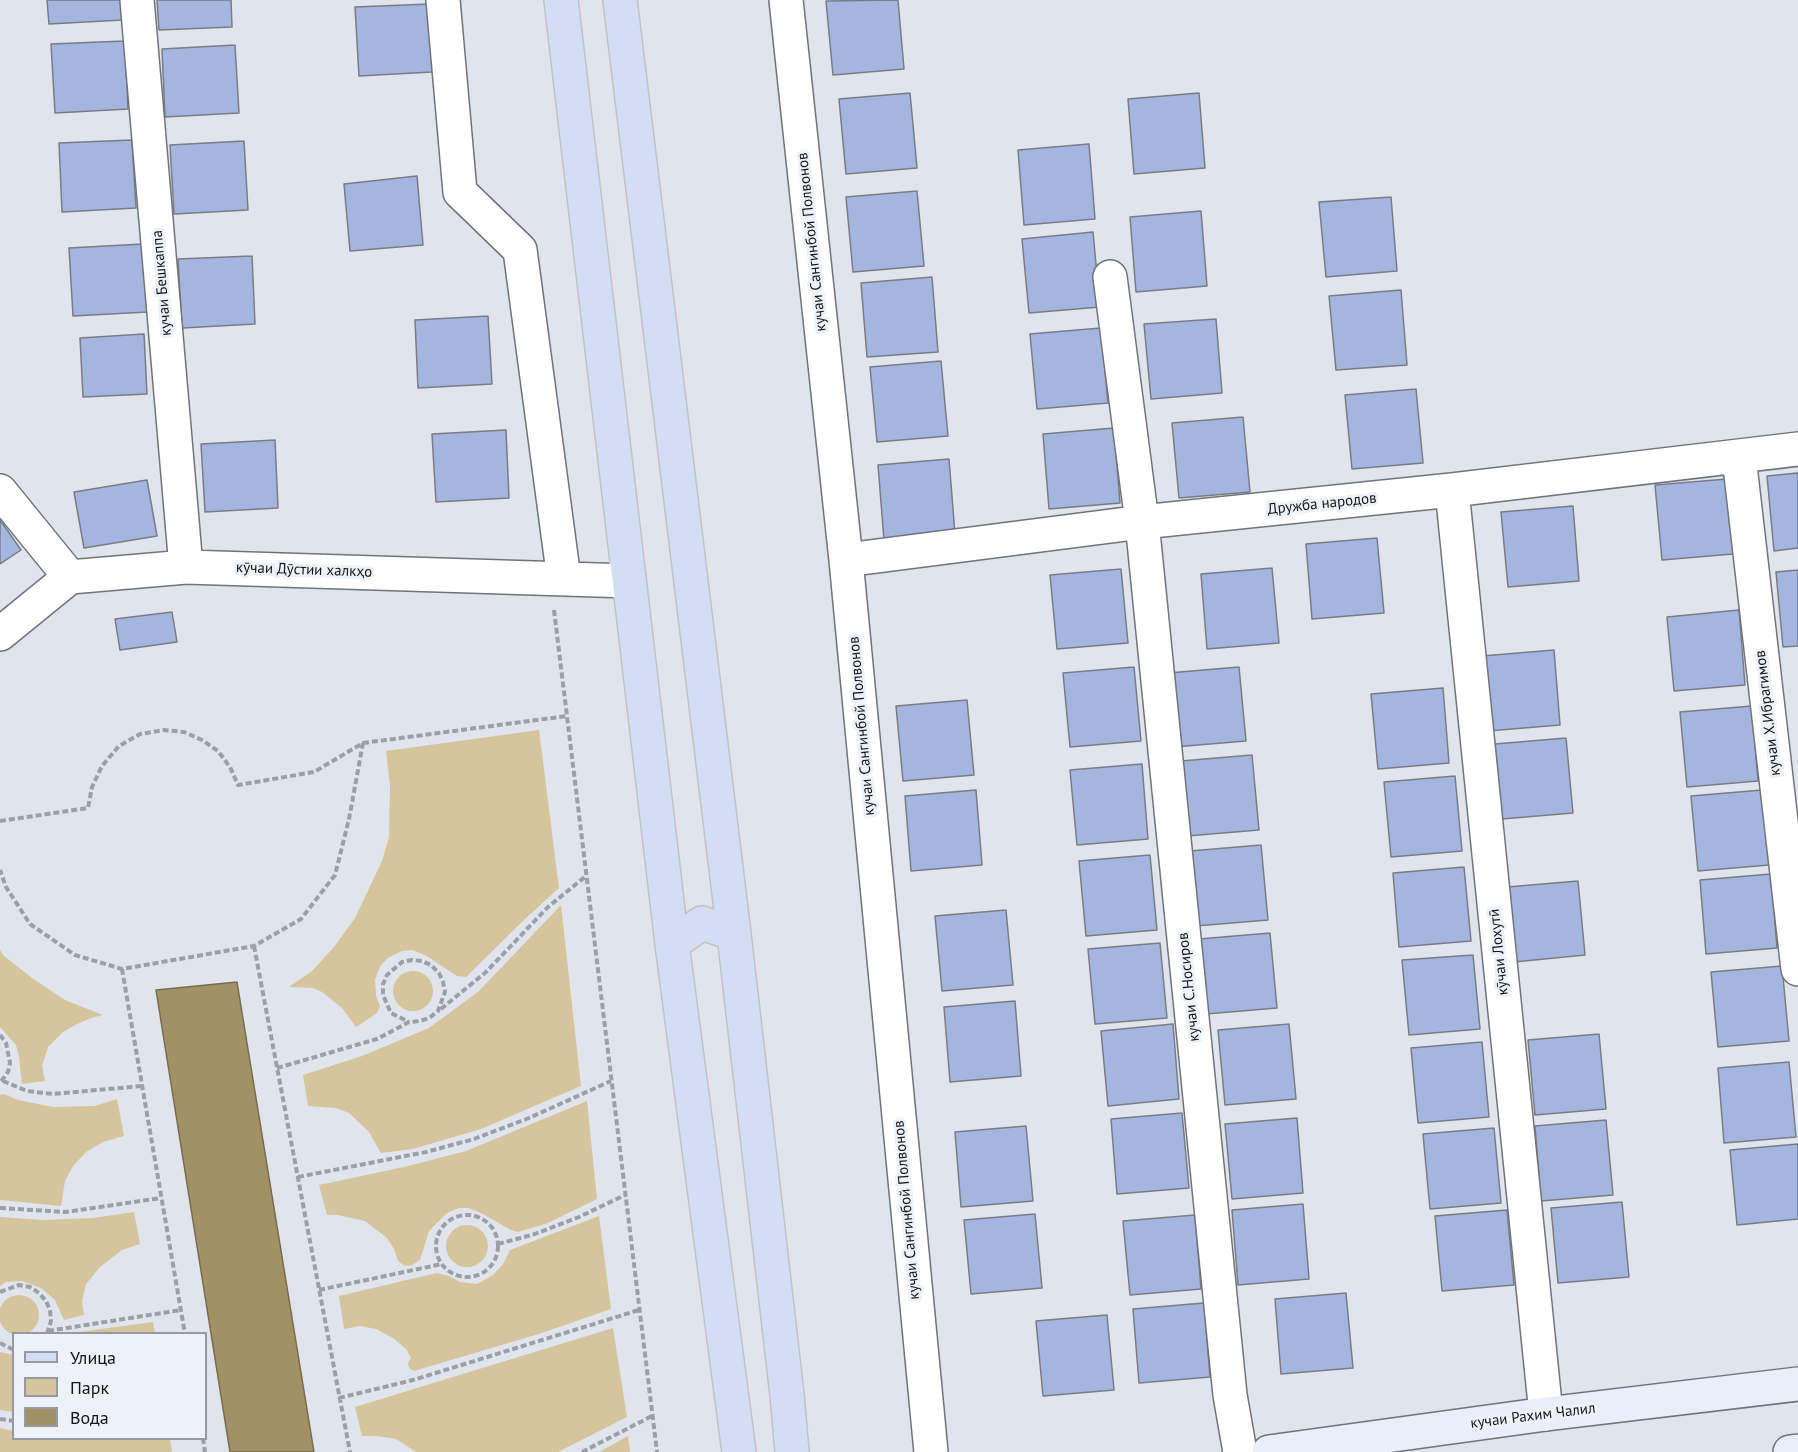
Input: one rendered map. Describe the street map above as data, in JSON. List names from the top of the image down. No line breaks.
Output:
{"streets":{"main road":["кучаи Рахим Чалил"],"street":["кучаи Сангинбой Полвонов","кучаи Бешкаппа","Дружба народов","кӯчаи Дӯстии халкҳо","кучаи Х.Ибрагимов","кӯчаи Лохутӣ","кучаи С.Носиров"]},"crossings":[["кучаи Сангинбой Полвонов","Дружба народов"],["кучаи Бешкаппа","кӯчаи Дӯстии халкҳо"],["Дружба народов","кучаи Х.Ибрагимов"],["Дружба народов","кӯчаи Лохутӣ"],["Дружба народов","кучаи С.Носиров"],["кӯчаи Лохутӣ","кучаи Рахим Чалил"]],"legend":["Улица","Парк","Вода"]}
